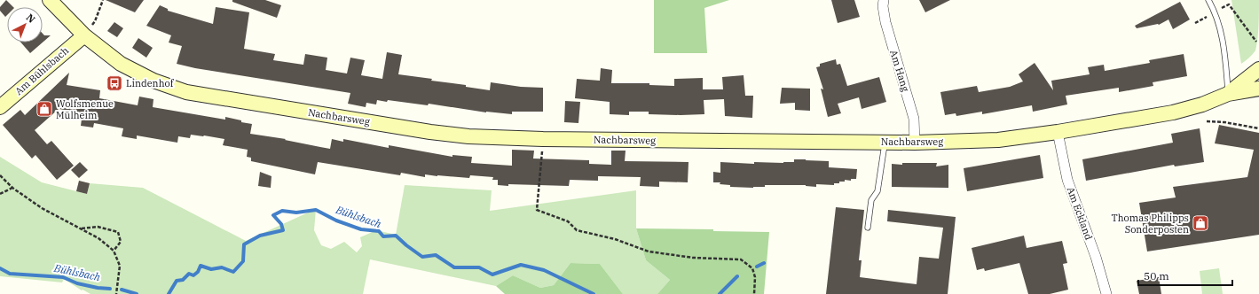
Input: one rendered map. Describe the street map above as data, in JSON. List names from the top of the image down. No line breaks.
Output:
{"streets":{"street":["Am Bühlsbach","Am Hang","Nachbarsweg","Am Eckland"]},"crossings":[["Am Bühlsbach","Nachbarsweg"],["Am Hang","Nachbarsweg"],["Nachbarsweg","Am Eckland"]],"water":["Bühlsbach"],"places":{"bus stop":["Lindenhof"],"shop":["Wolfsmenue Mülheim","Thomas Philipps Sonderposten"]},"scale_bar":"50 m","north":"top right"}
